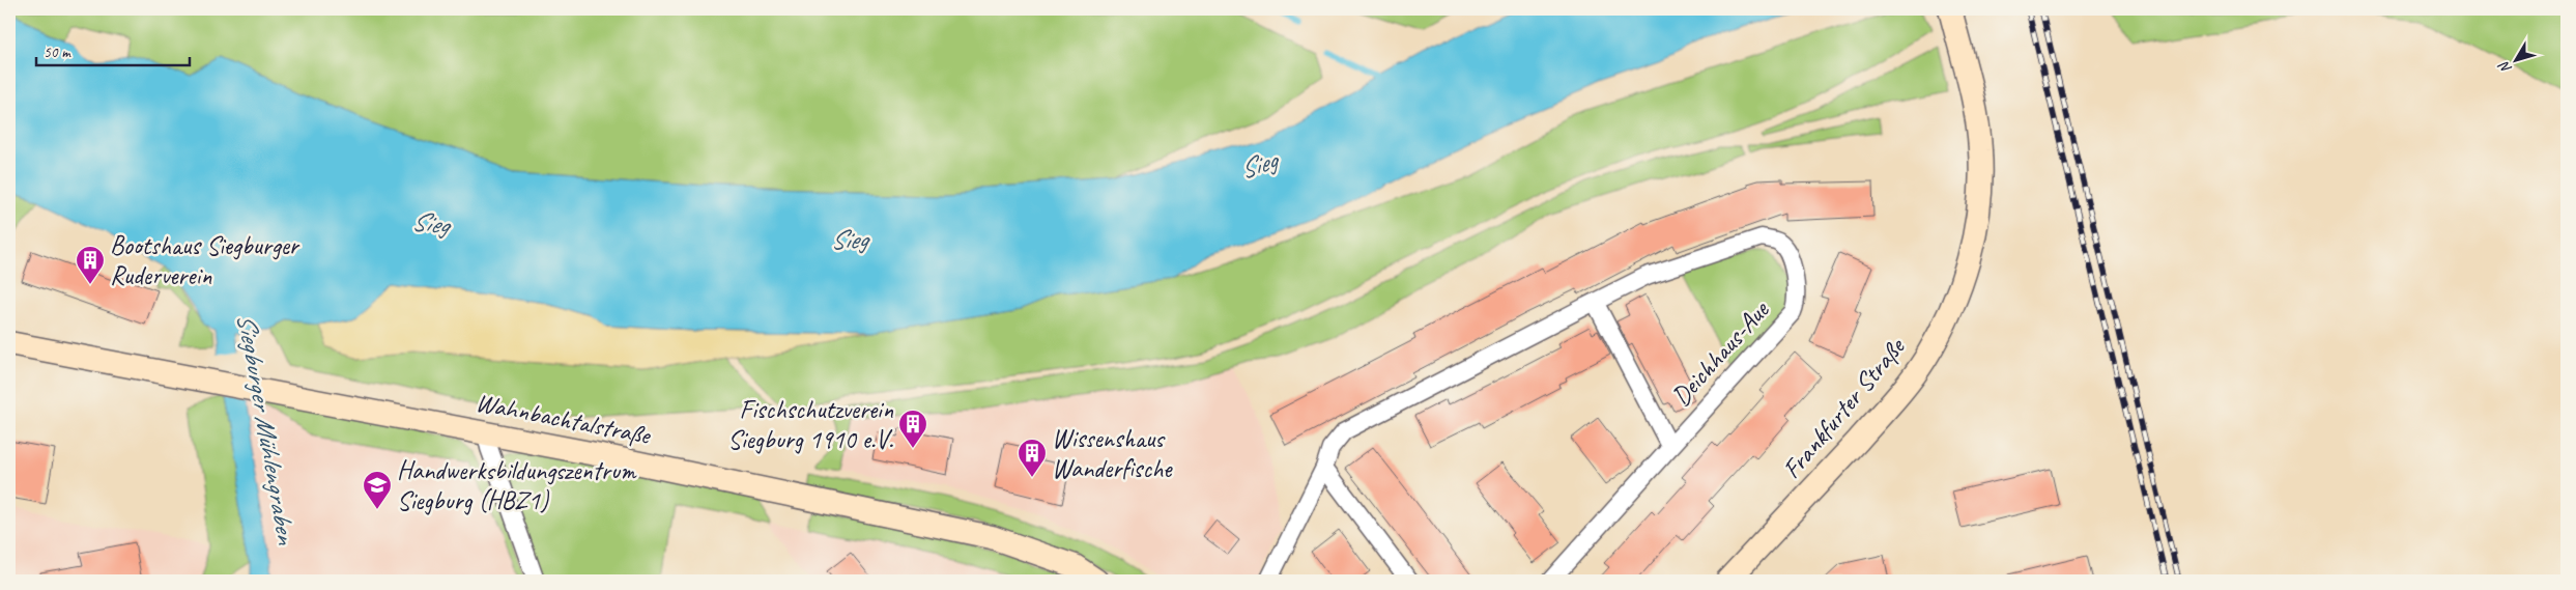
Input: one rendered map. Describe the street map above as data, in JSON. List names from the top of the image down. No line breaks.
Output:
{"streets":{"main road":["Frankfurter Straße","Wahnbachtalstraße"],"street":["Deichhaus-Aue"]},"water":["Sieg","Siegburger Mühlengraben"],"places":{"building":["Bootshaus Siegburger Ruderverein","Fischschutzverein Siegburg 1910 e.V.","Wissenshaus Wanderfische"],"school or university":["Handwerksbildungszentrum Siegburg (HBZ1)"]},"scale_bar":"50 m","north":"bottom left"}
